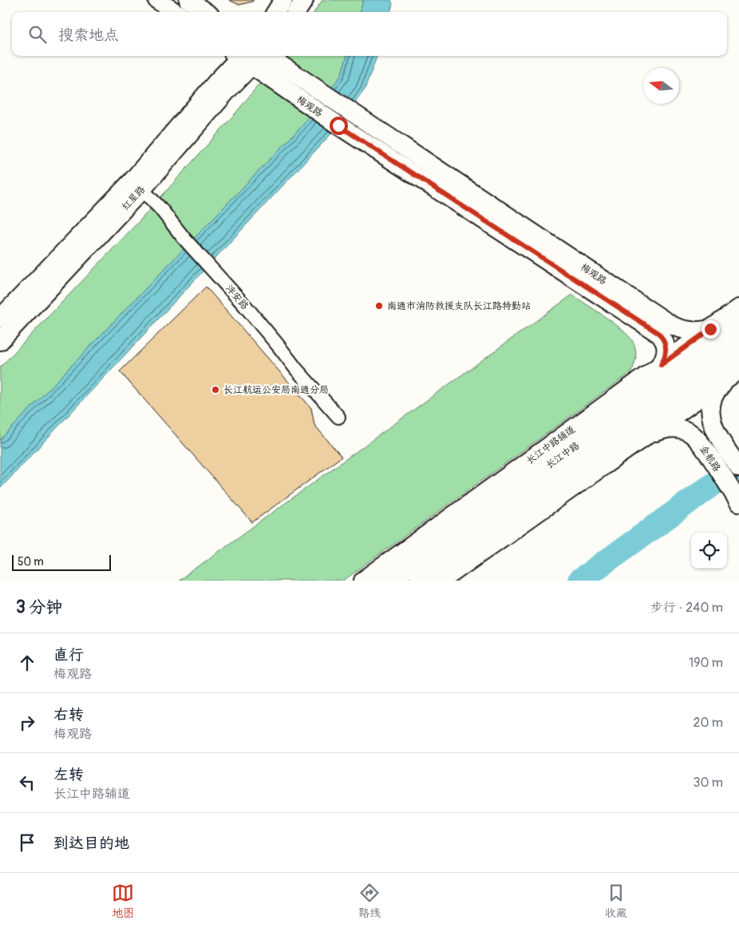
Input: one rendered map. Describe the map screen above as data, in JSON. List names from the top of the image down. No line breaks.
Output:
{"streets":{"highway":["长江中路"],"main road":["梅观路","红星路","长江中路辅道","金航路"],"street":["泮安路"]},"crossings":[["梅观路","红星路"],["梅观路","长江中路辅道"],["红星路","泮安路"]],"places":["南通市消防救援支队长江路特勤站","长江航运公安局南通分局"],"scale_bar":"50 m","north":"left","page":{"search":"搜索地点","scale":"50 m","heading":["3 分钟","步行 · 240 m"],"list":[["直行","梅观路","190 m"],["右转","梅观路","20 m"],["左转","长江中路辅道","30 m"],"到达目的地"],"nav":["地图","路线","收藏"]}}
